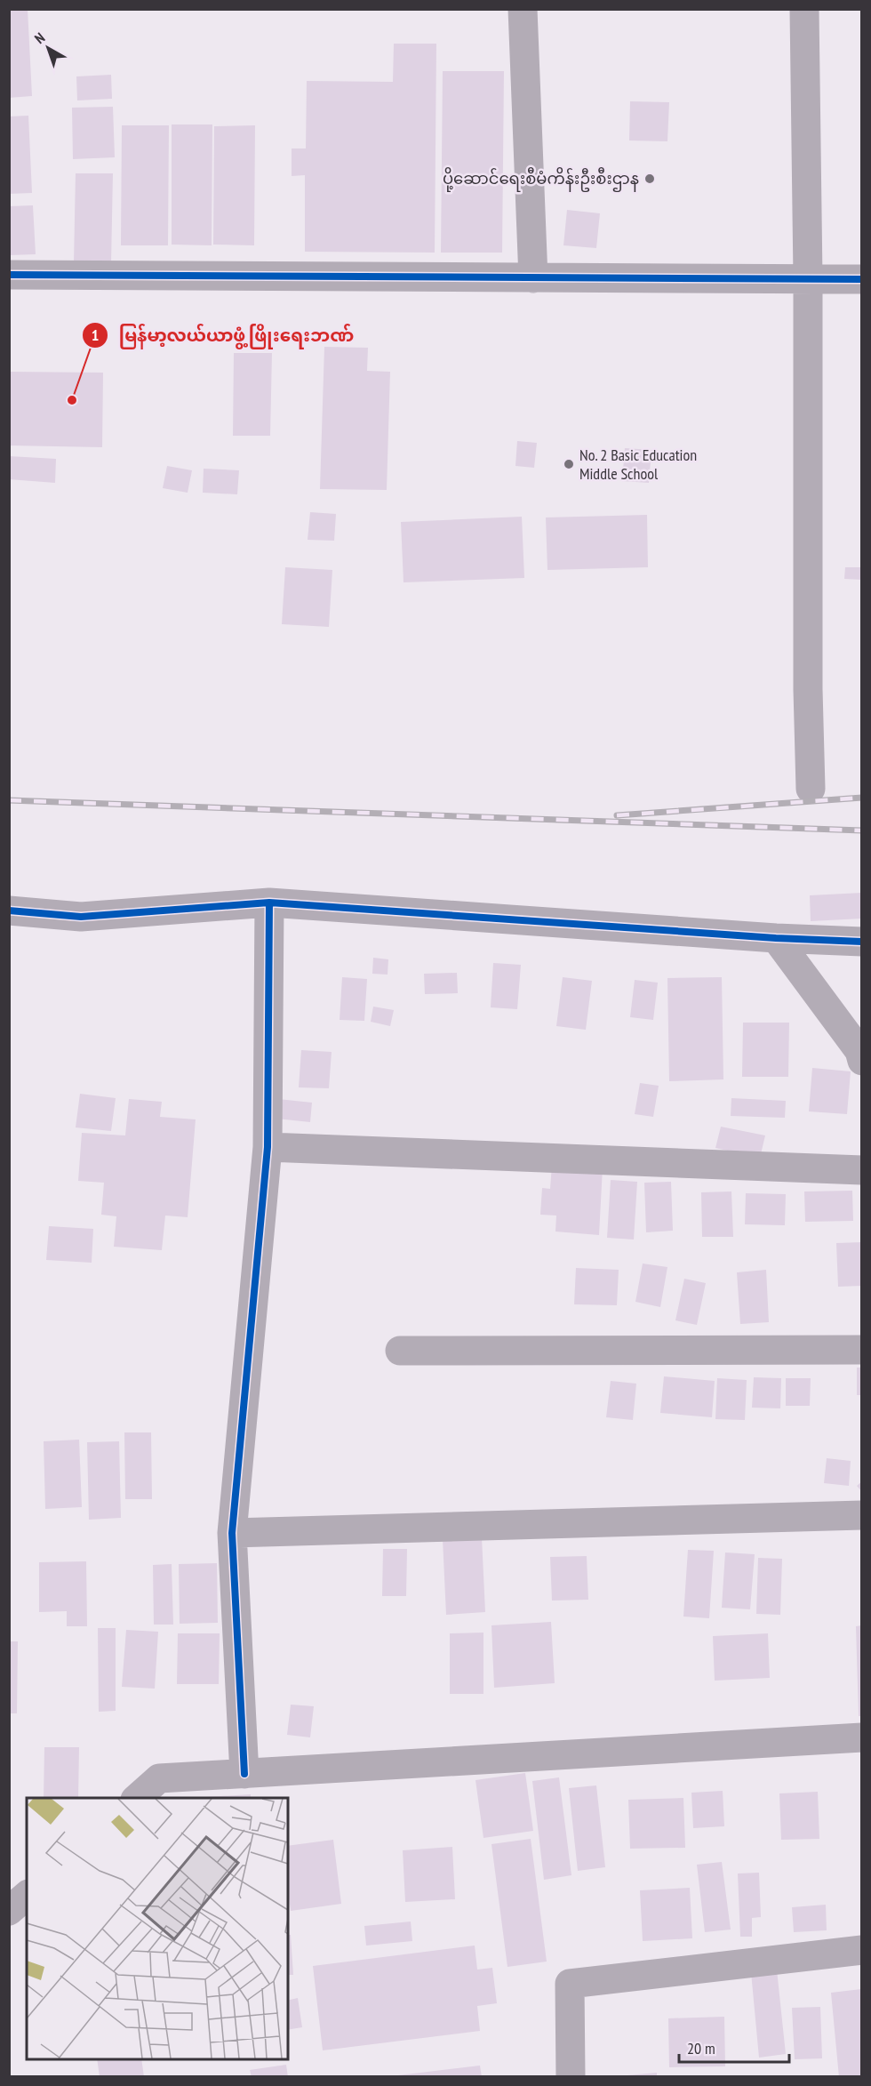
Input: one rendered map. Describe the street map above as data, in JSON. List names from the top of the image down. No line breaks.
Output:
{"places":["ပို့ဆောင်ရေးစီမံကိန်းဦးစီးဌာန","မြန်မာ့လယ်ယာဖွံ့ဖြိုးရေးဘဏ်","No. 2 Basic Education Middle School"],"scale_bar":"20 m","north":"top left"}
